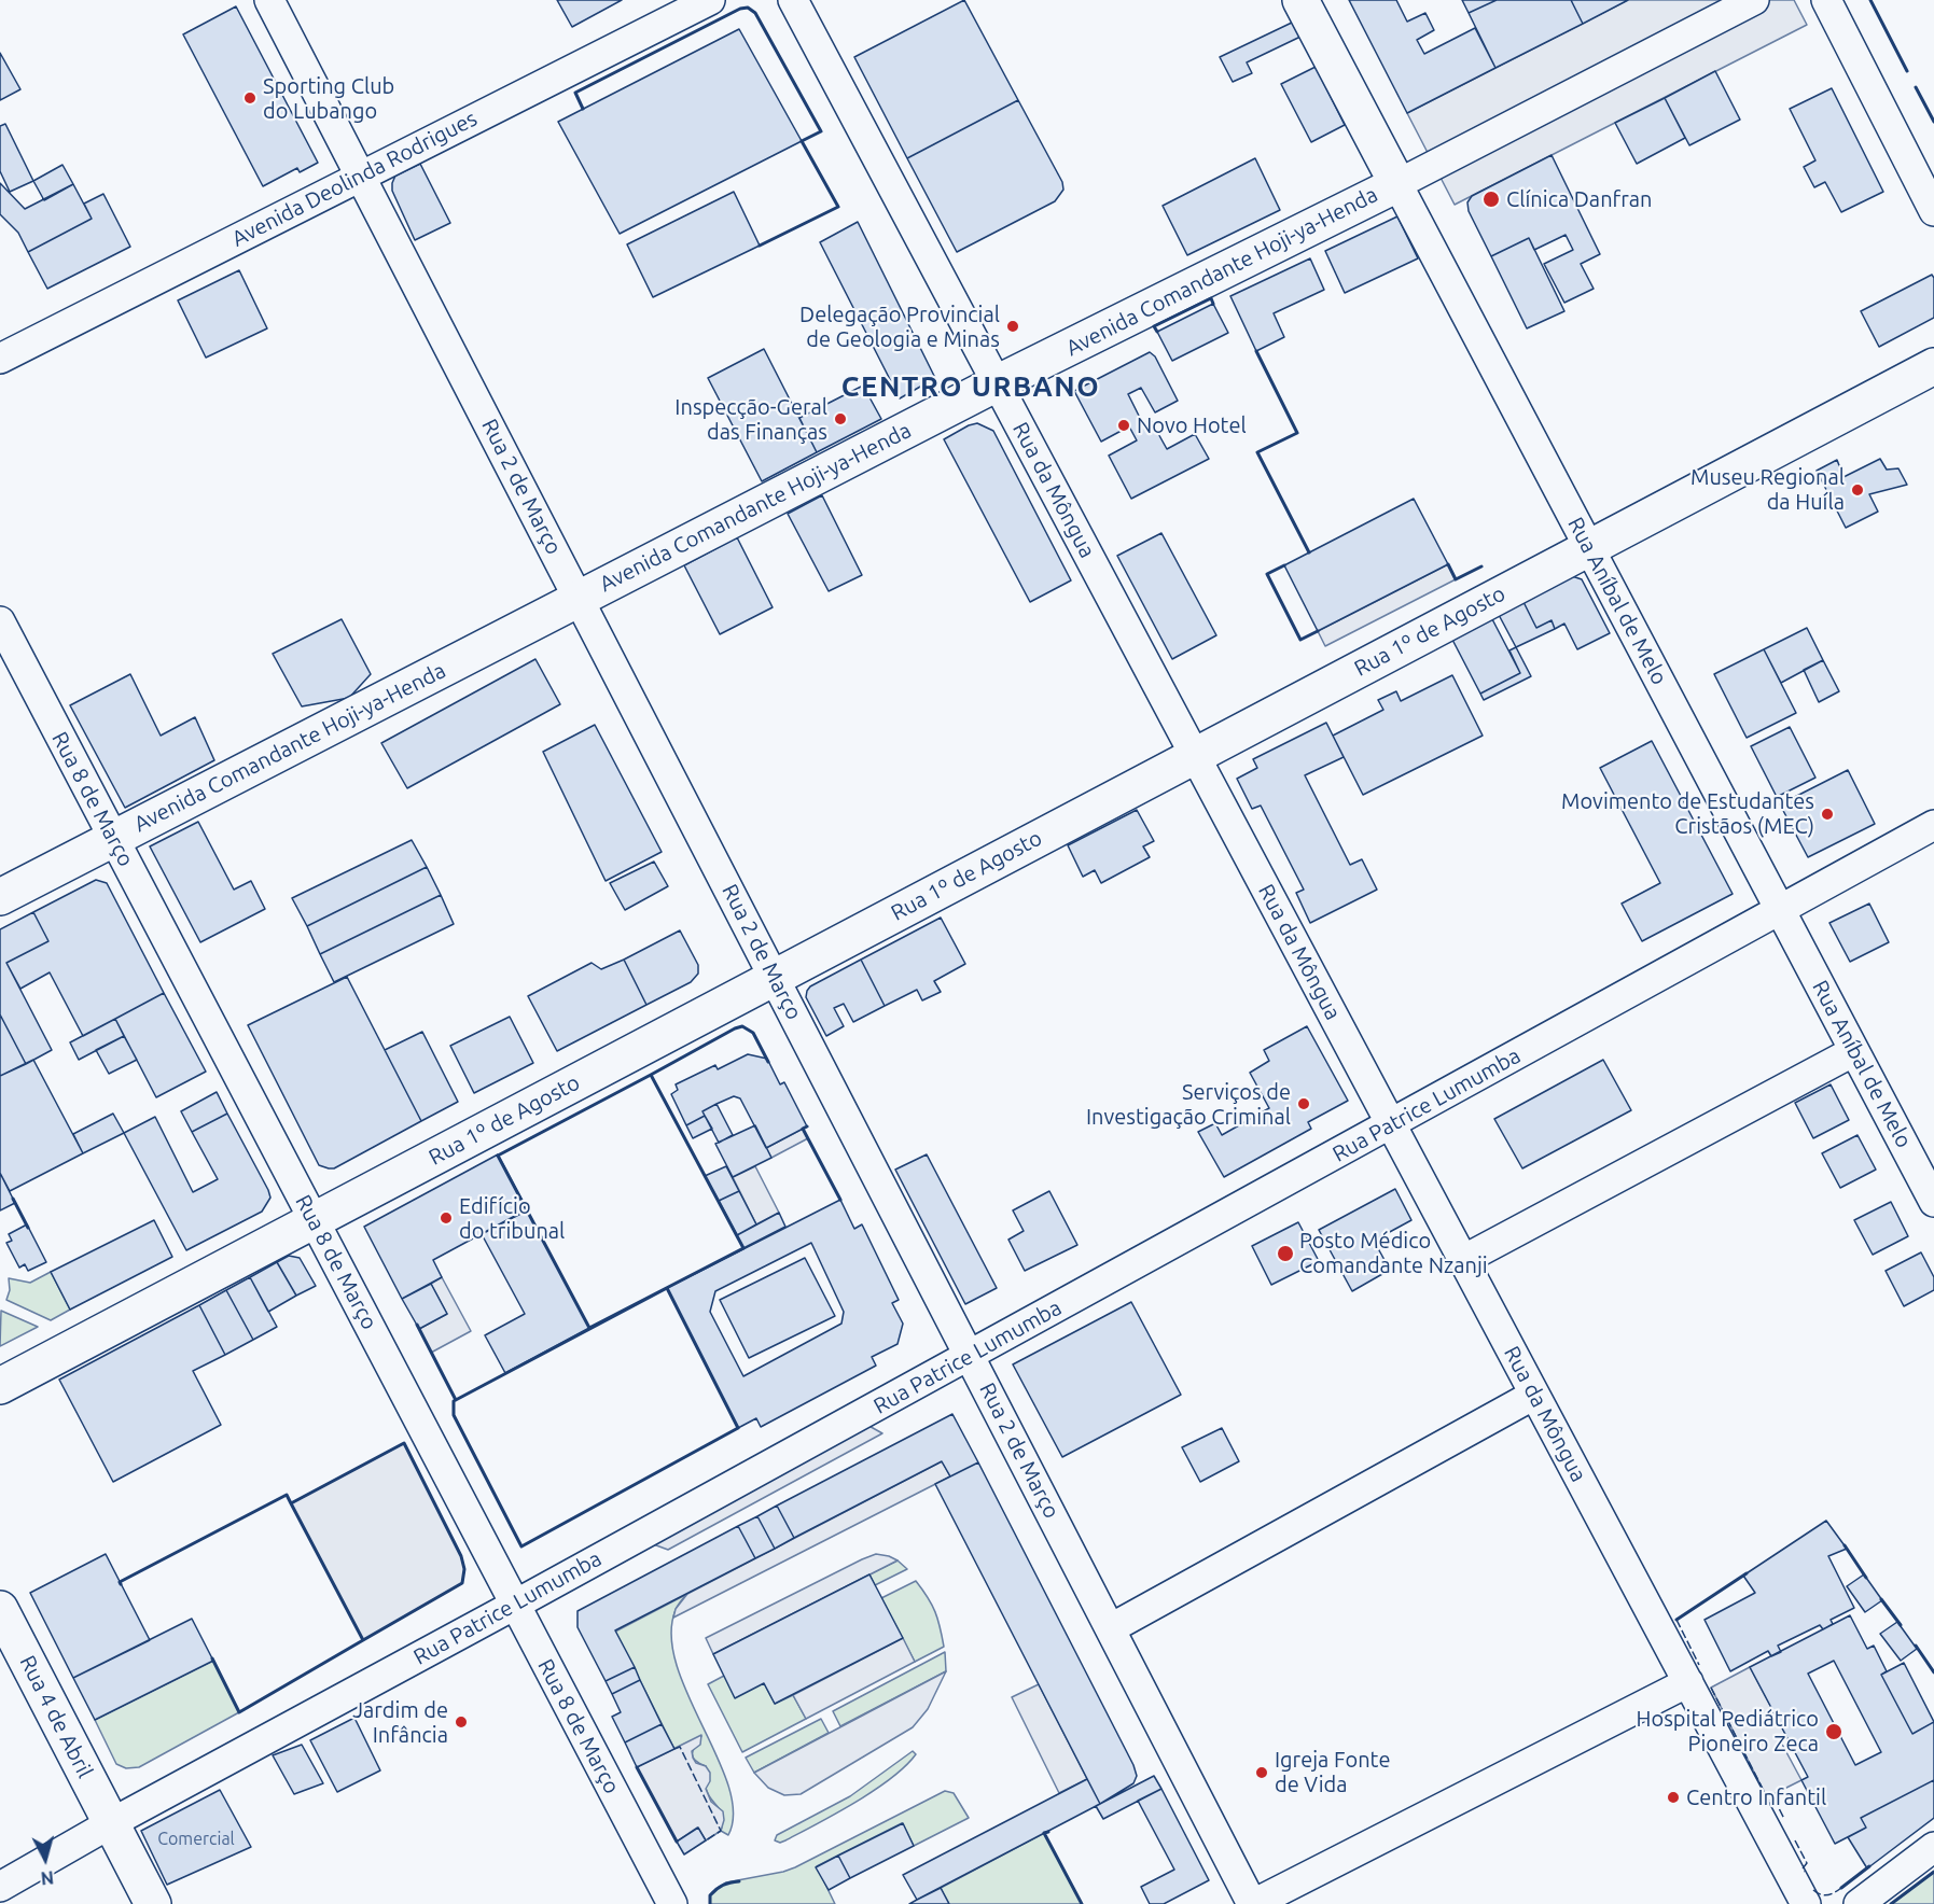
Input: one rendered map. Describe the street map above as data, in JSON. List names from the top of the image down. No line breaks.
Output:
{"streets":{"main road":["Avenida Comandante Hoji-ya-Henda","Rua Aníbal de Melo","Rua 1º de Agosto","Rua 4 de Abril"],"street":["Avenida Deolinda Rodrigues","Rua 2 de Março","Rua da Môngua","Rua 8 de Março","Rua Patrice Lumumba"]},"crossings":[["Avenida Deolinda Rodrigues","Rua 2 de Março"],["Avenida Comandante Hoji-ya-Henda","Rua 2 de Março"],["Avenida Comandante Hoji-ya-Henda","Rua da Môngua"],["Avenida Comandante Hoji-ya-Henda","Rua Aníbal de Melo"],["Avenida Comandante Hoji-ya-Henda","Rua 8 de Março"],["Rua 2 de Março","Rua 1º de Agosto"],["Rua 2 de Março","Rua Patrice Lumumba"],["Rua da Môngua","Rua 1º de Agosto"],["Rua da Môngua","Rua Patrice Lumumba"],["Rua Aníbal de Melo","Rua 1º de Agosto"],["Rua Aníbal de Melo","Rua Patrice Lumumba"],["Rua 1º de Agosto","Rua 8 de Março"],["Rua 8 de Março","Rua Patrice Lumumba"],["Rua Patrice Lumumba","Rua 4 de Abril"]],"districts":["CENTRO URBANO"],"places":["Sporting Club do Lubango","Clínica Danfran","Delegação Provincial de Geologia e Minas","Inspecção-Geral das Finanças","Novo Hotel","Museu Regional da Huíla","Movimento de Estudantes Cristãos (MEC)","Serviços de Investigação Criminal","Edifício do tribunal","Posto Médico Comandante Nzanji","Jardim de Infância","Hospital Pediátrico Pioneiro Zeca","Igreja Fonte de Vida","Centro Infantil"],"house_numbers":["Comercial"],"north":"bottom"}
